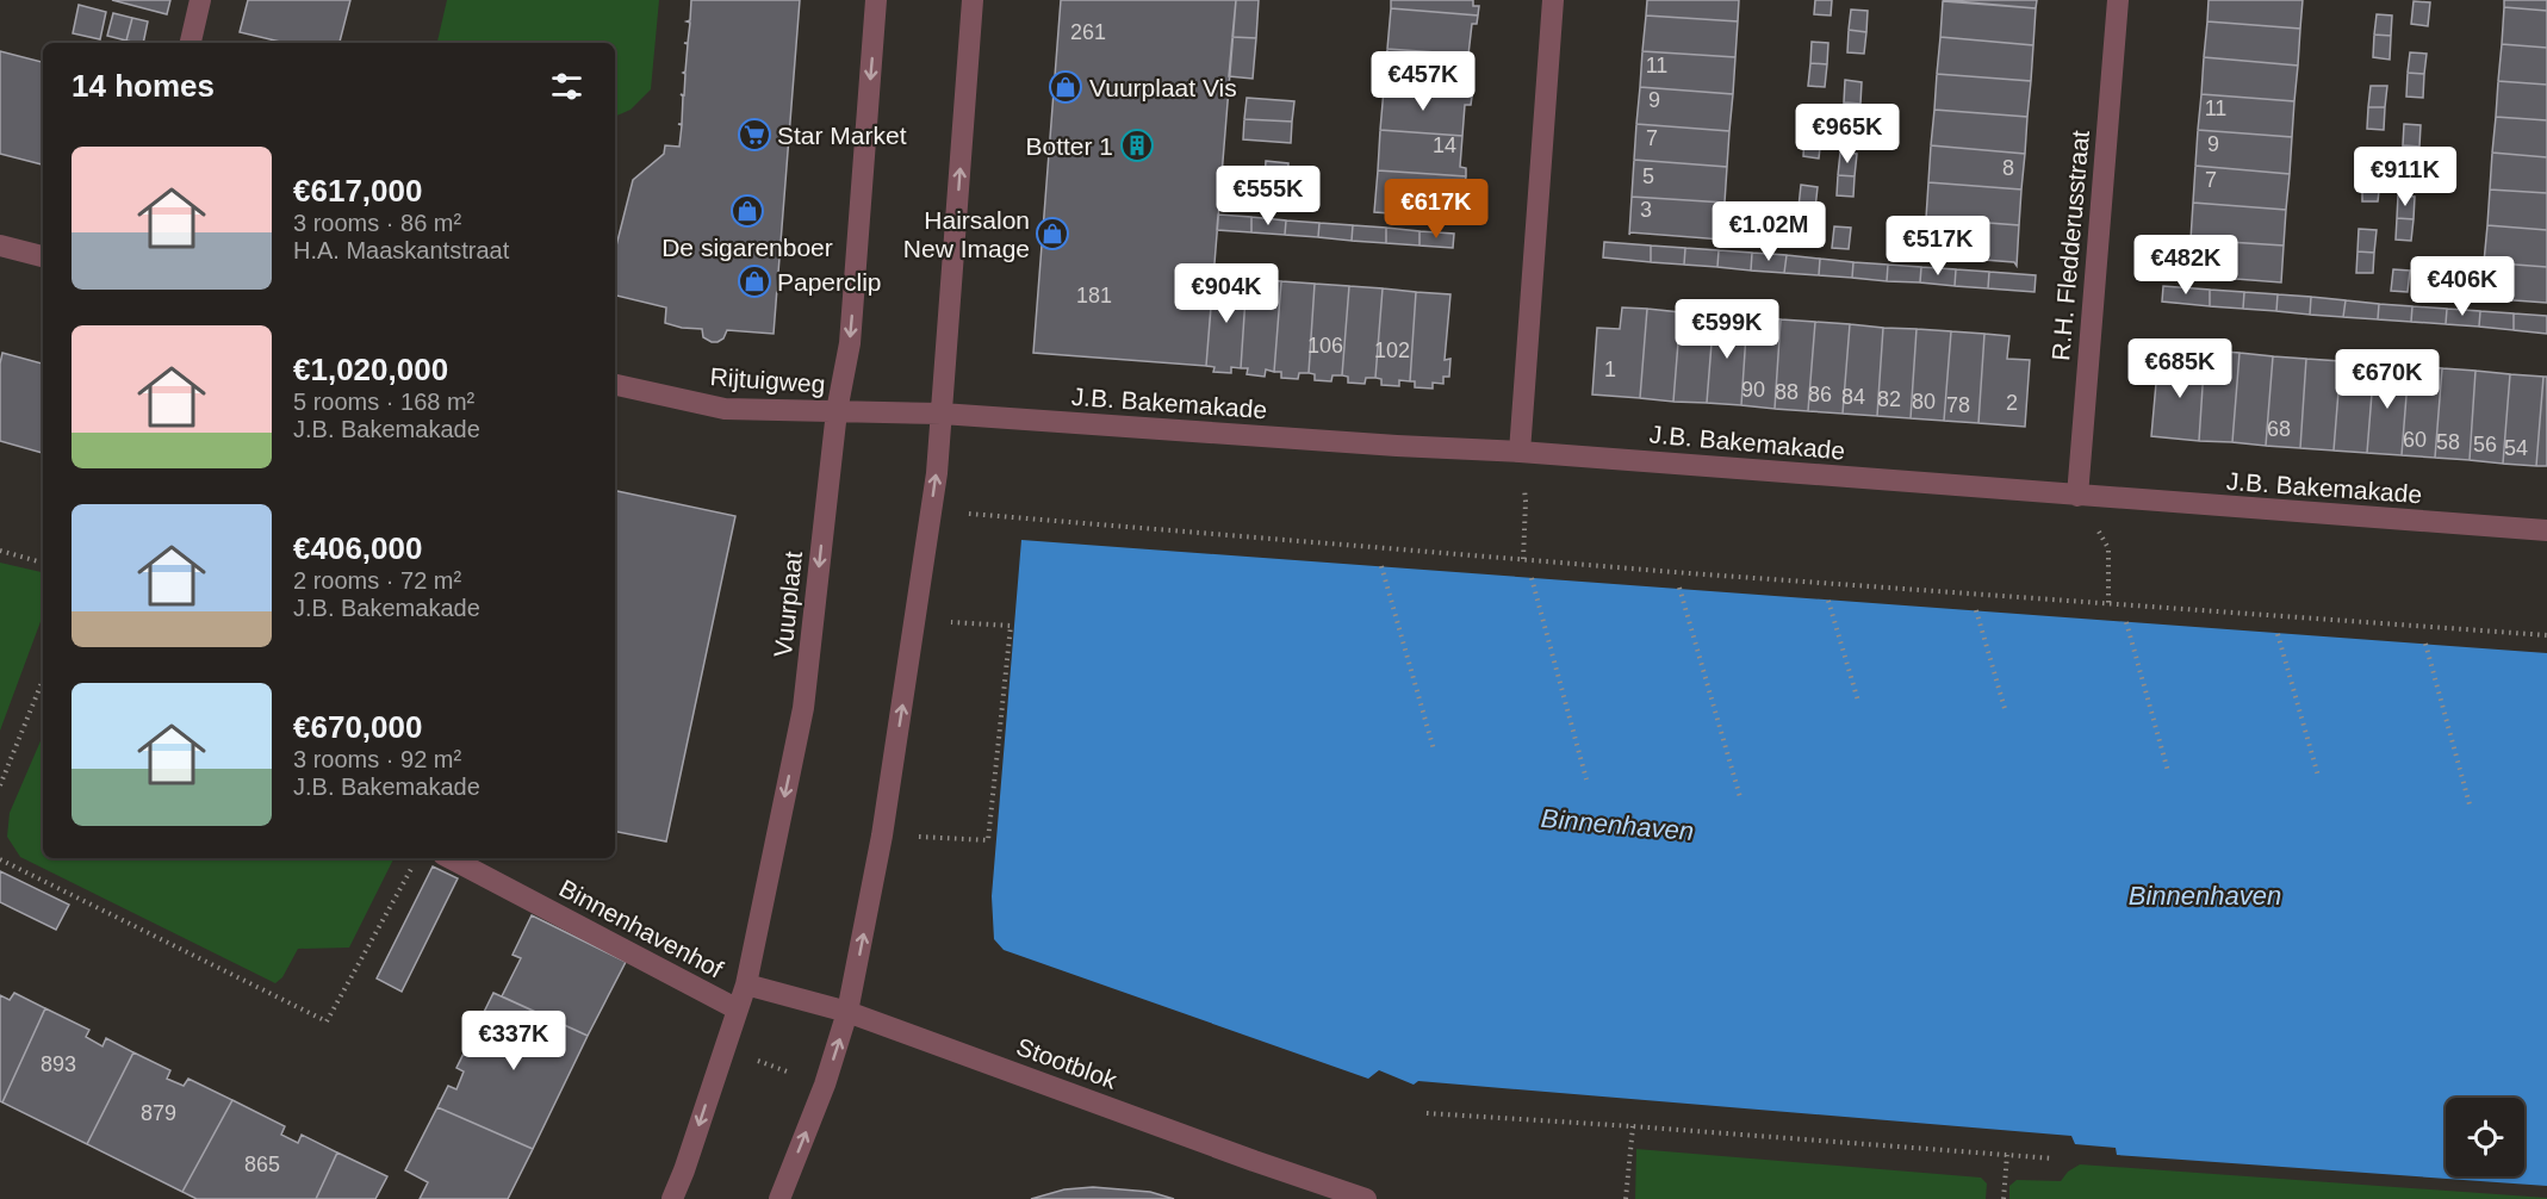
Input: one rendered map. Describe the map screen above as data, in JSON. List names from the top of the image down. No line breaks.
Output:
{"streets":{"street":["R.H. Fledderusstraat","Rijtuigweg","J.B. Bakemakade","Vuurplaat","Binnenhavenhof","Stootblok"]},"crossings":[["R.H. Fledderusstraat","J.B. Bakemakade"],["Rijtuigweg","J.B. Bakemakade"],["Rijtuigweg","Vuurplaat"],["Vuurplaat","Binnenhavenhof"],["Vuurplaat","Stootblok"]],"water":["Binnenhaven"],"places":{"shop":["Vuurplaat Vis","De sigarenboer","Hairsalon New Image","Paperclip"],"supermarket":["Star Market"],"building":["Botter 1"]},"house_numbers":["261","11","9","11","7","9","14","8","5","7","3","181","106","102","1","90","88","86","84","82","80","2","78","68","60","58","56","54","893","879","865"],"page":{"heading":"14 homes","price":["€457K","€965K","€911K","€555K","€617K","€1.02M","€517K","€482K","€406K","€904K","€599K","€685K","€670K","€337K"],"list":[{"name":"€617,000","note":"3 rooms · 86 m² · H.A. Maaskantstraat"},{"name":"€1,020,000","note":"5 rooms · 168 m² · J.B. Bakemakade"},{"name":"€406,000","note":"2 rooms · 72 m² · J.B. Bakemakade"},{"name":"€670,000","note":"3 rooms · 92 m² · J.B. Bakemakade"}]}}
